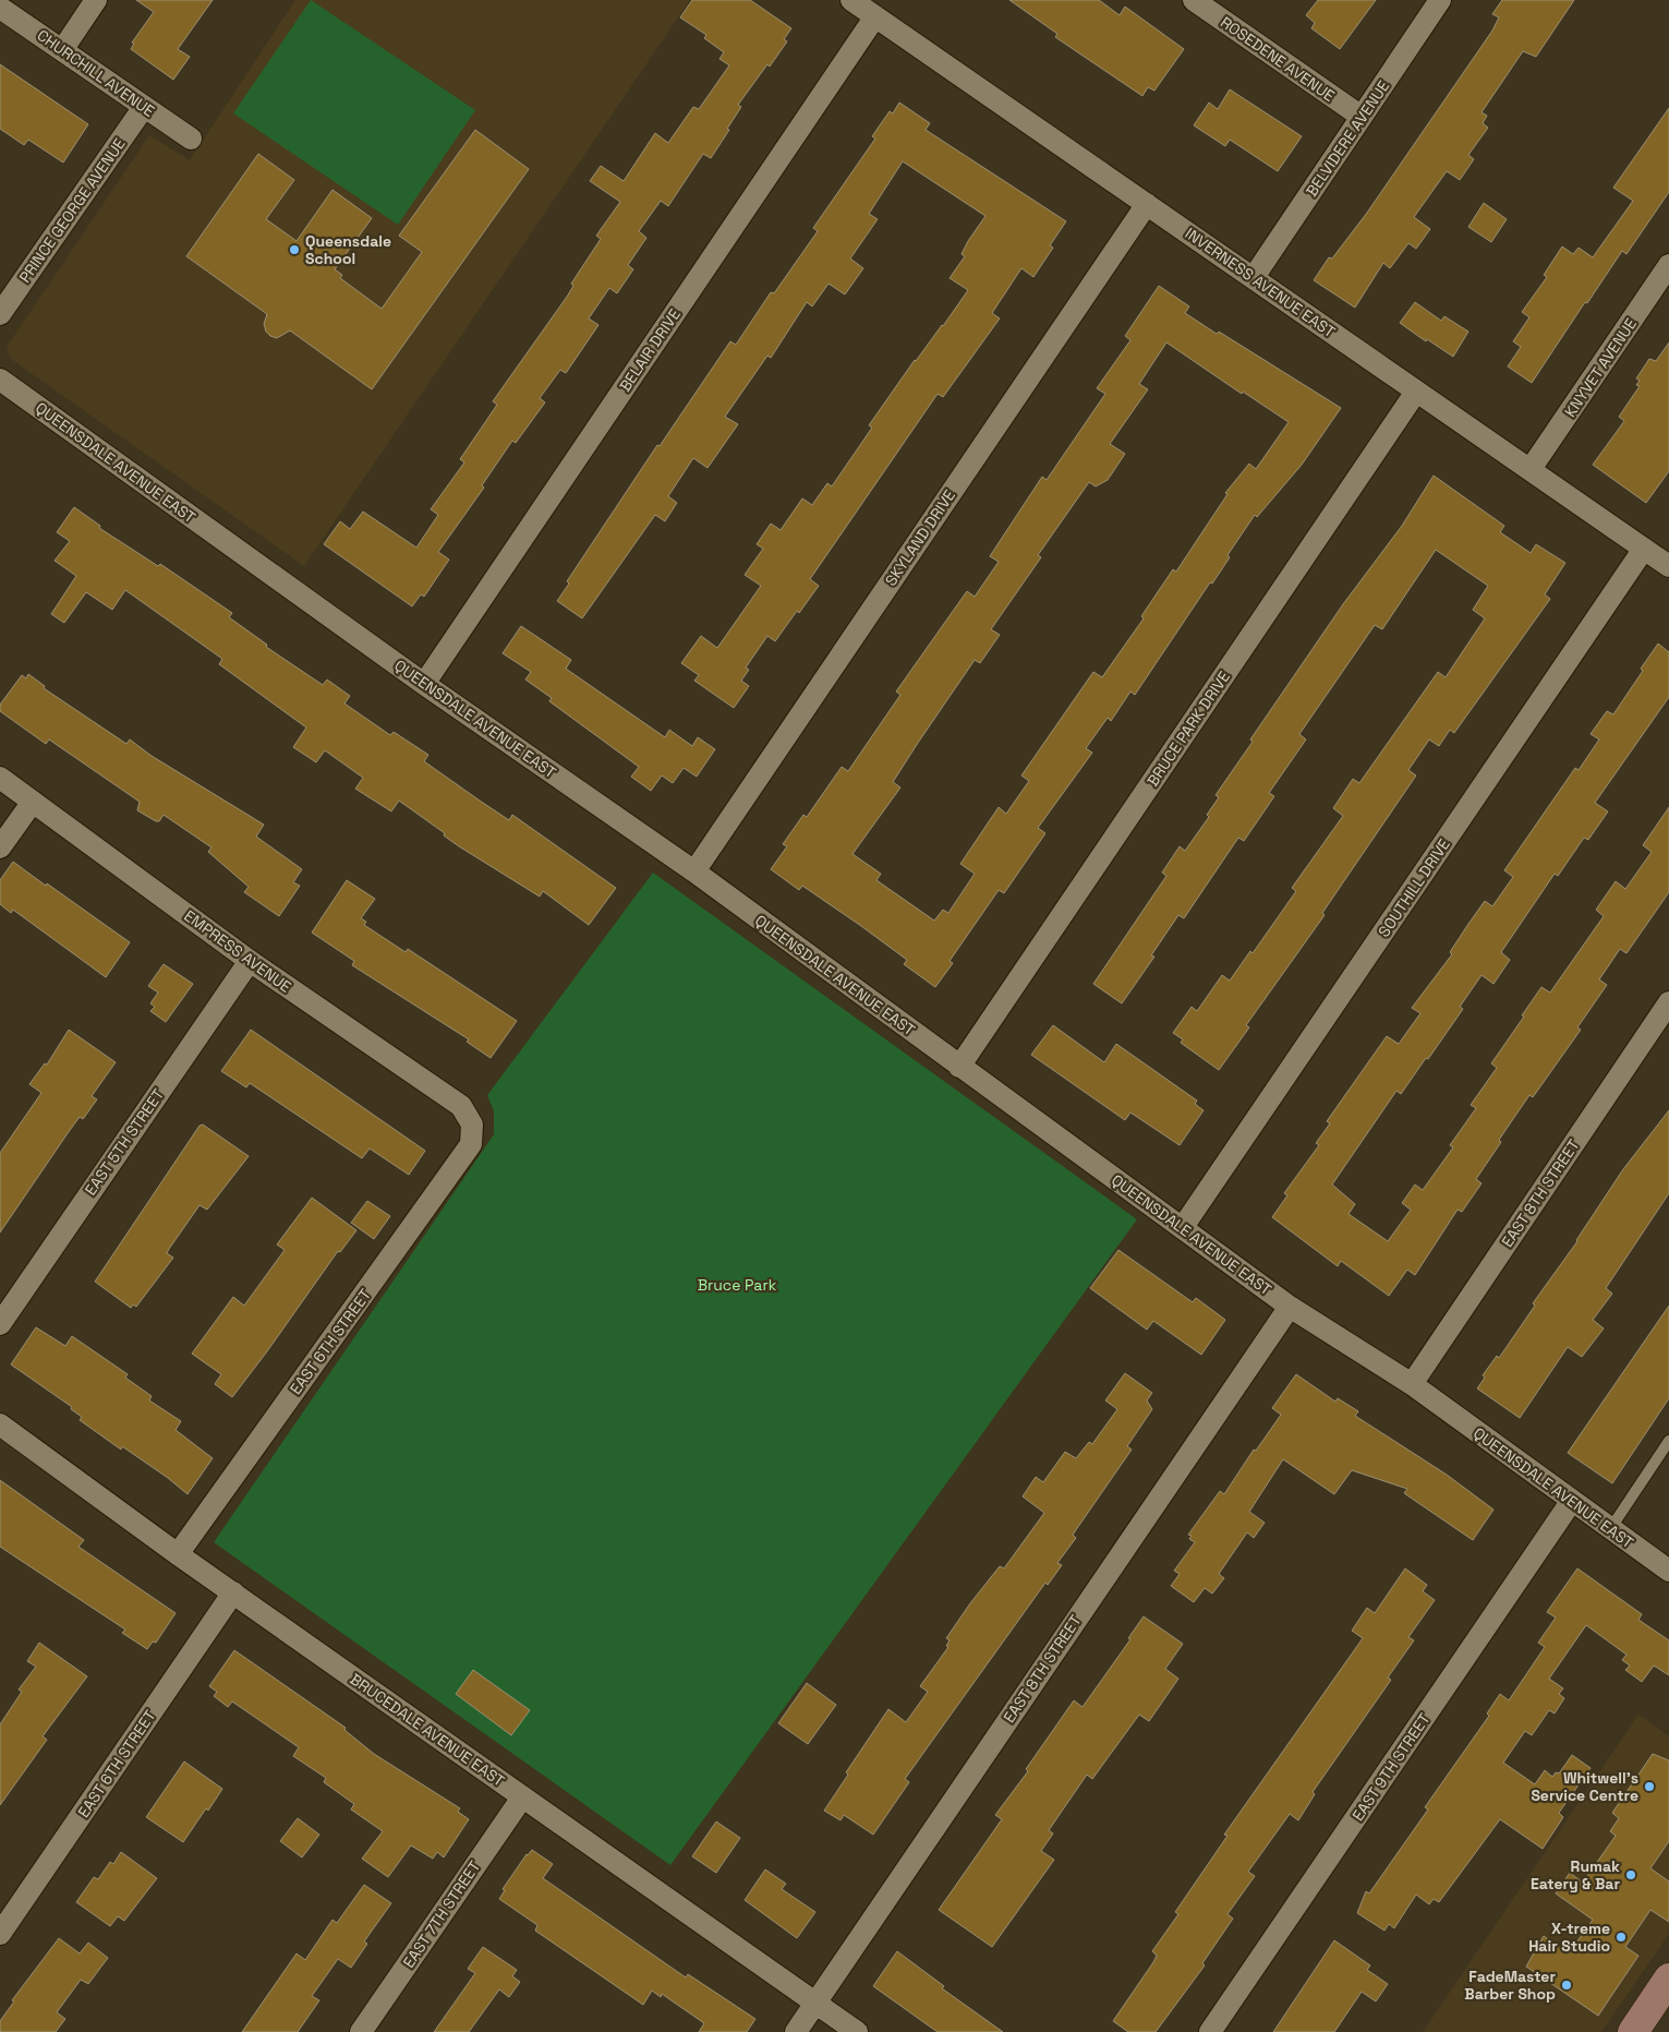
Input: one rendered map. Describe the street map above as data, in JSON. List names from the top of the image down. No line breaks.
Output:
{"streets":{"street":["ROSEDENE AVENUE","CHURCHILL AVENUE","BELVIDERE AVENUE","PRINCE GEORGE AVENUE","INVERNESS AVENUE EAST","BELAIR DRIVE","KNYVET AVENUE","QUEENSDALE AVENUE EAST","SKYLAND DRIVE","BRUCE PARK DRIVE","SOUTHILL DRIVE","EMPRESS AVENUE","EAST 5TH STREET","EAST 8TH STREET","EAST 6TH STREET","BRUCEDALE AVENUE EAST","EAST 9TH STREET","EAST 7TH STREET"]},"crossings":[["ROSEDENE AVENUE","BELVIDERE AVENUE"],["CHURCHILL AVENUE","PRINCE GEORGE AVENUE"],["BELVIDERE AVENUE","INVERNESS AVENUE EAST"],["INVERNESS AVENUE EAST","BELAIR DRIVE"],["INVERNESS AVENUE EAST","KNYVET AVENUE"],["INVERNESS AVENUE EAST","SKYLAND DRIVE"],["INVERNESS AVENUE EAST","BRUCE PARK DRIVE"],["INVERNESS AVENUE EAST","SOUTHILL DRIVE"],["BELAIR DRIVE","QUEENSDALE AVENUE EAST"],["QUEENSDALE AVENUE EAST","SKYLAND DRIVE"],["QUEENSDALE AVENUE EAST","BRUCE PARK DRIVE"],["QUEENSDALE AVENUE EAST","SOUTHILL DRIVE"],["QUEENSDALE AVENUE EAST","EAST 8TH STREET"],["QUEENSDALE AVENUE EAST","EAST 9TH STREET"],["EMPRESS AVENUE","EAST 5TH STREET"],["EMPRESS AVENUE","EAST 6TH STREET"],["EAST 8TH STREET","BRUCEDALE AVENUE EAST"],["EAST 6TH STREET","BRUCEDALE AVENUE EAST"],["BRUCEDALE AVENUE EAST","EAST 7TH STREET"]],"parks":["Bruce Park"],"places":["Queensdale School","Whitwell's Service Centre","Rumak Eatery & Bar","X-treme Hair Studio","FadeMaster Barber Shop"]}
